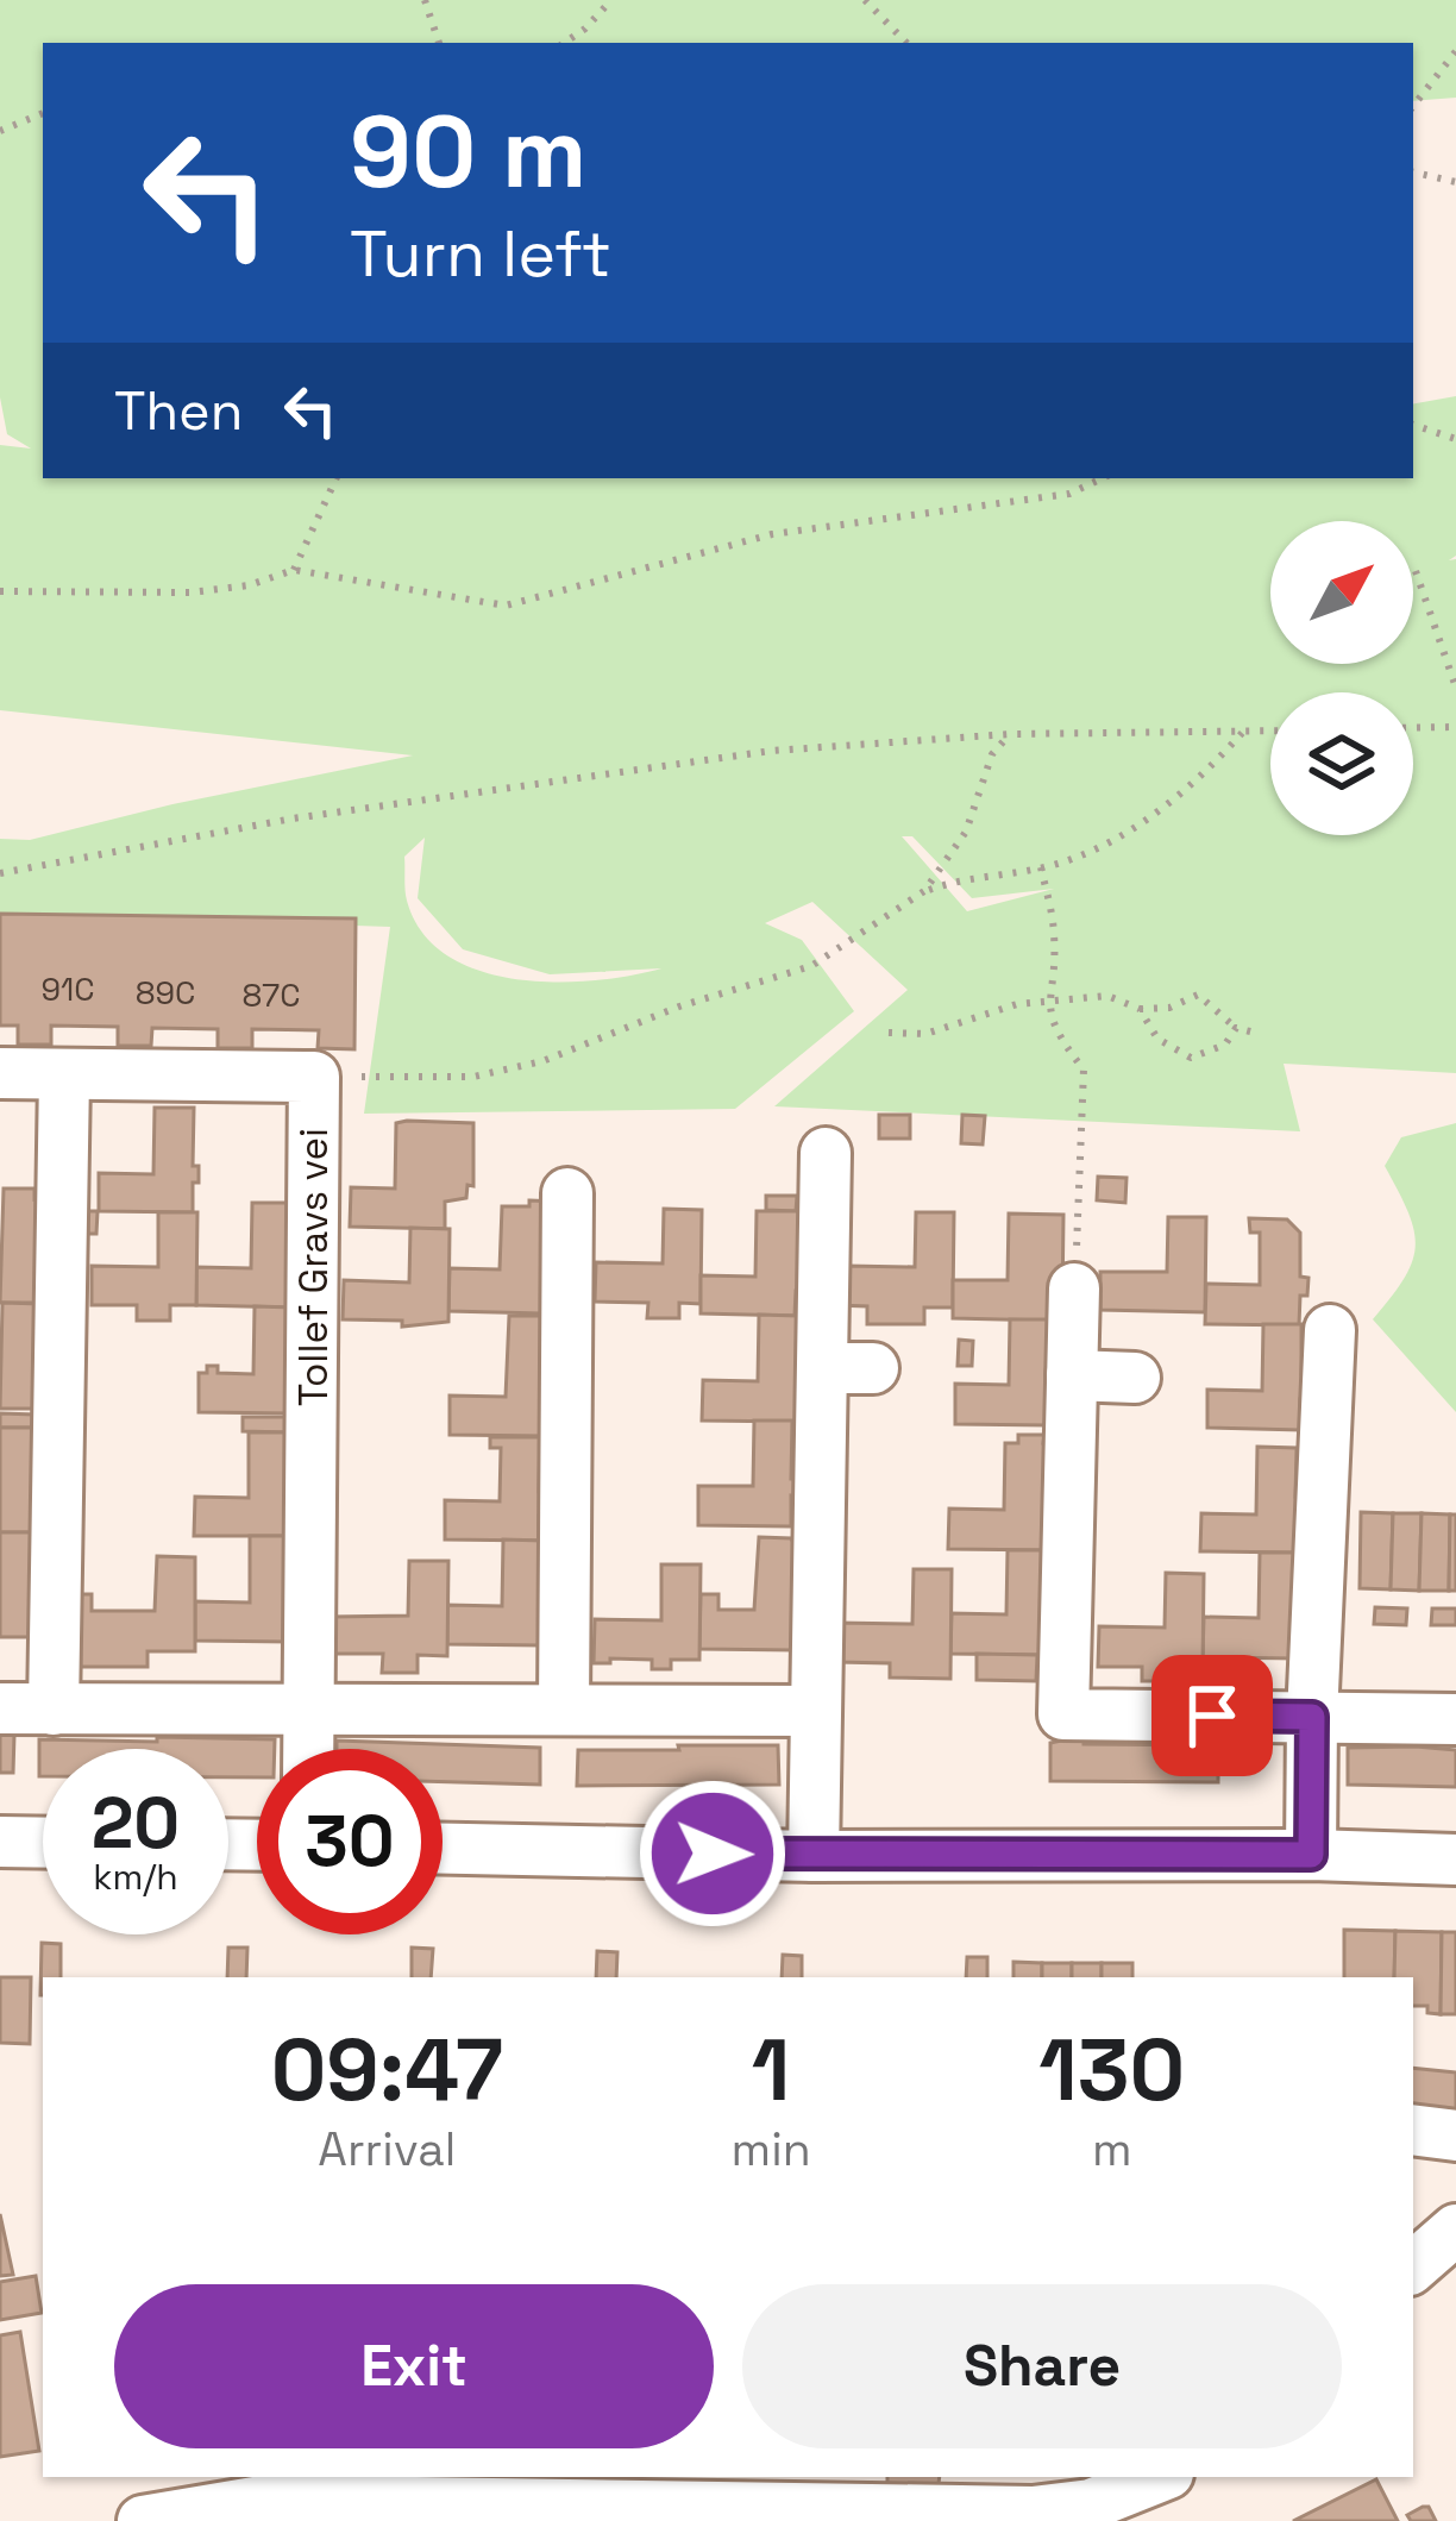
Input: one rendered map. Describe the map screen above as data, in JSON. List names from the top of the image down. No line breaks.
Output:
{"streets":{"street":["Tollef Gravs vei"]},"house_numbers":["91C","89C","87C"],"north":"top right","page":{"turn":["90 m","Turn left"],"then":"Then","speed":"20 km/h","limit":"30","eta":["09:47","Arrival","1","min","130","m"],"buttons":["Exit","Share"]}}
